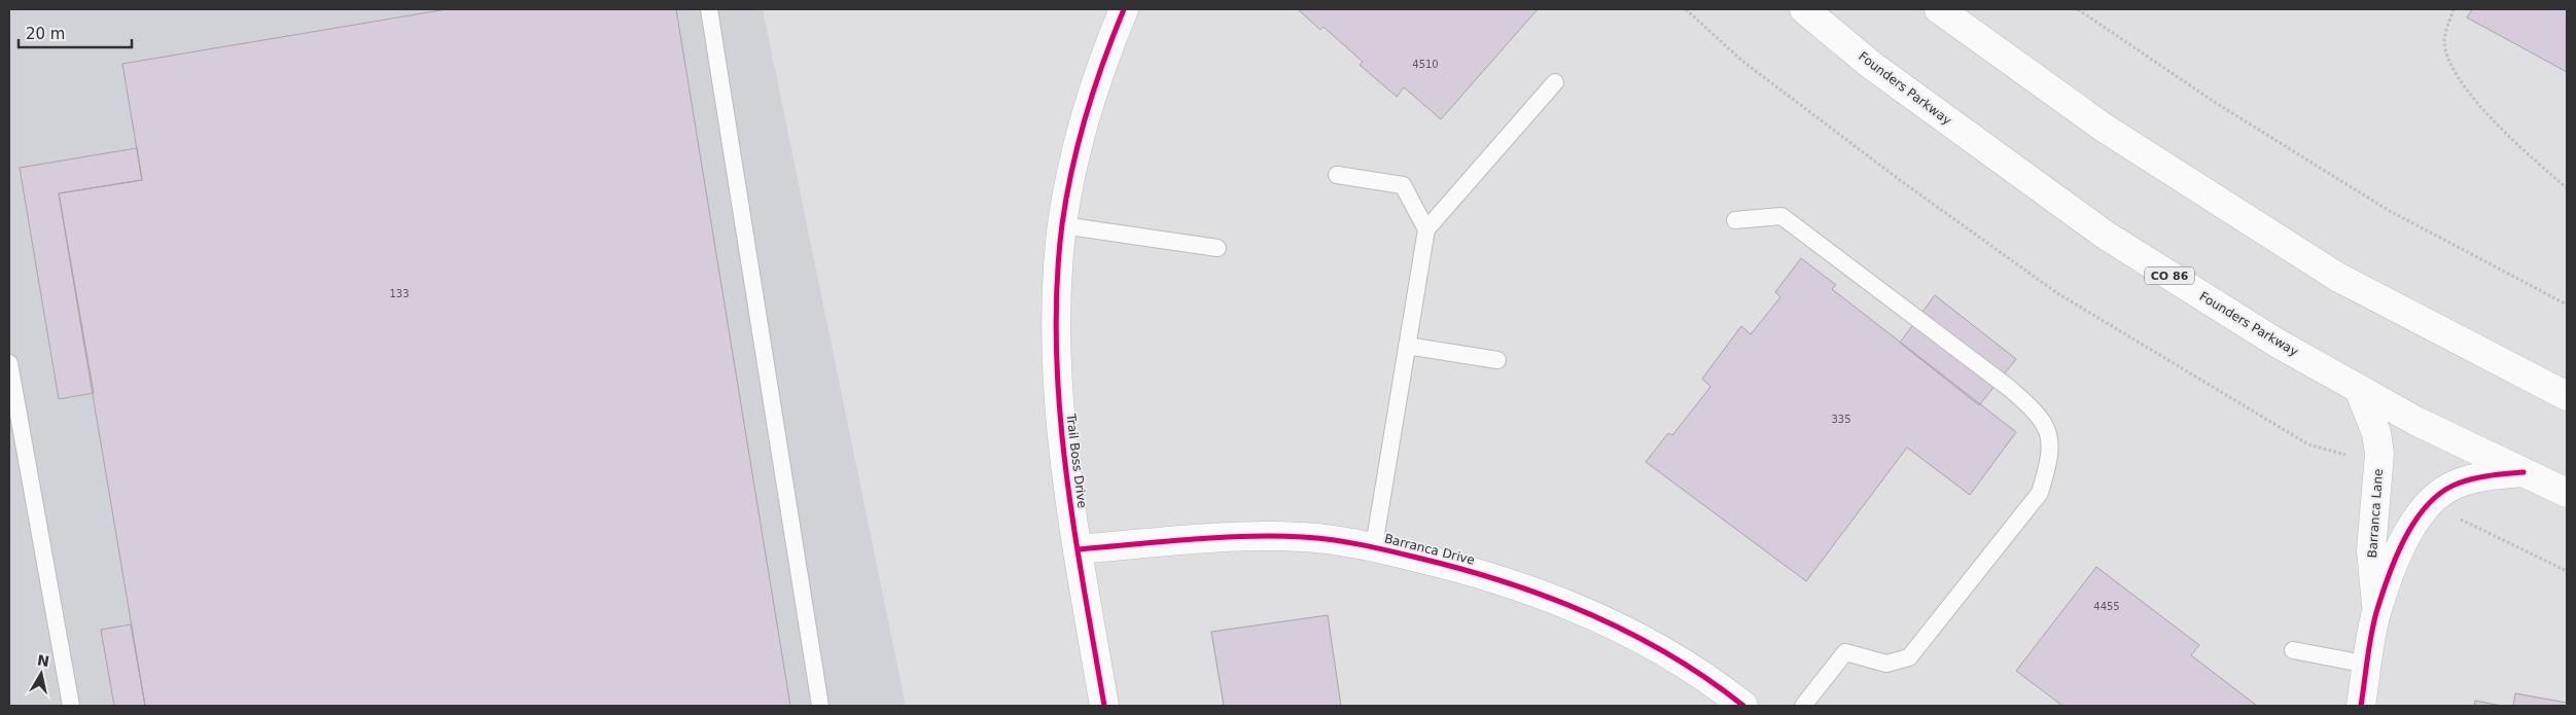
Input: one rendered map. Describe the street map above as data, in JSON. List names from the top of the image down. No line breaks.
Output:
{"streets":{"main road":["Founders Parkway","CO 86","Trail Boss Drive","Barranca Lane","Barranca Drive"]},"crossings":[["Founders Parkway","Barranca Lane"],["Trail Boss Drive","Barranca Drive"]],"house_numbers":["4510","133","335","4455"],"scale_bar":"20 m","north":"top"}
